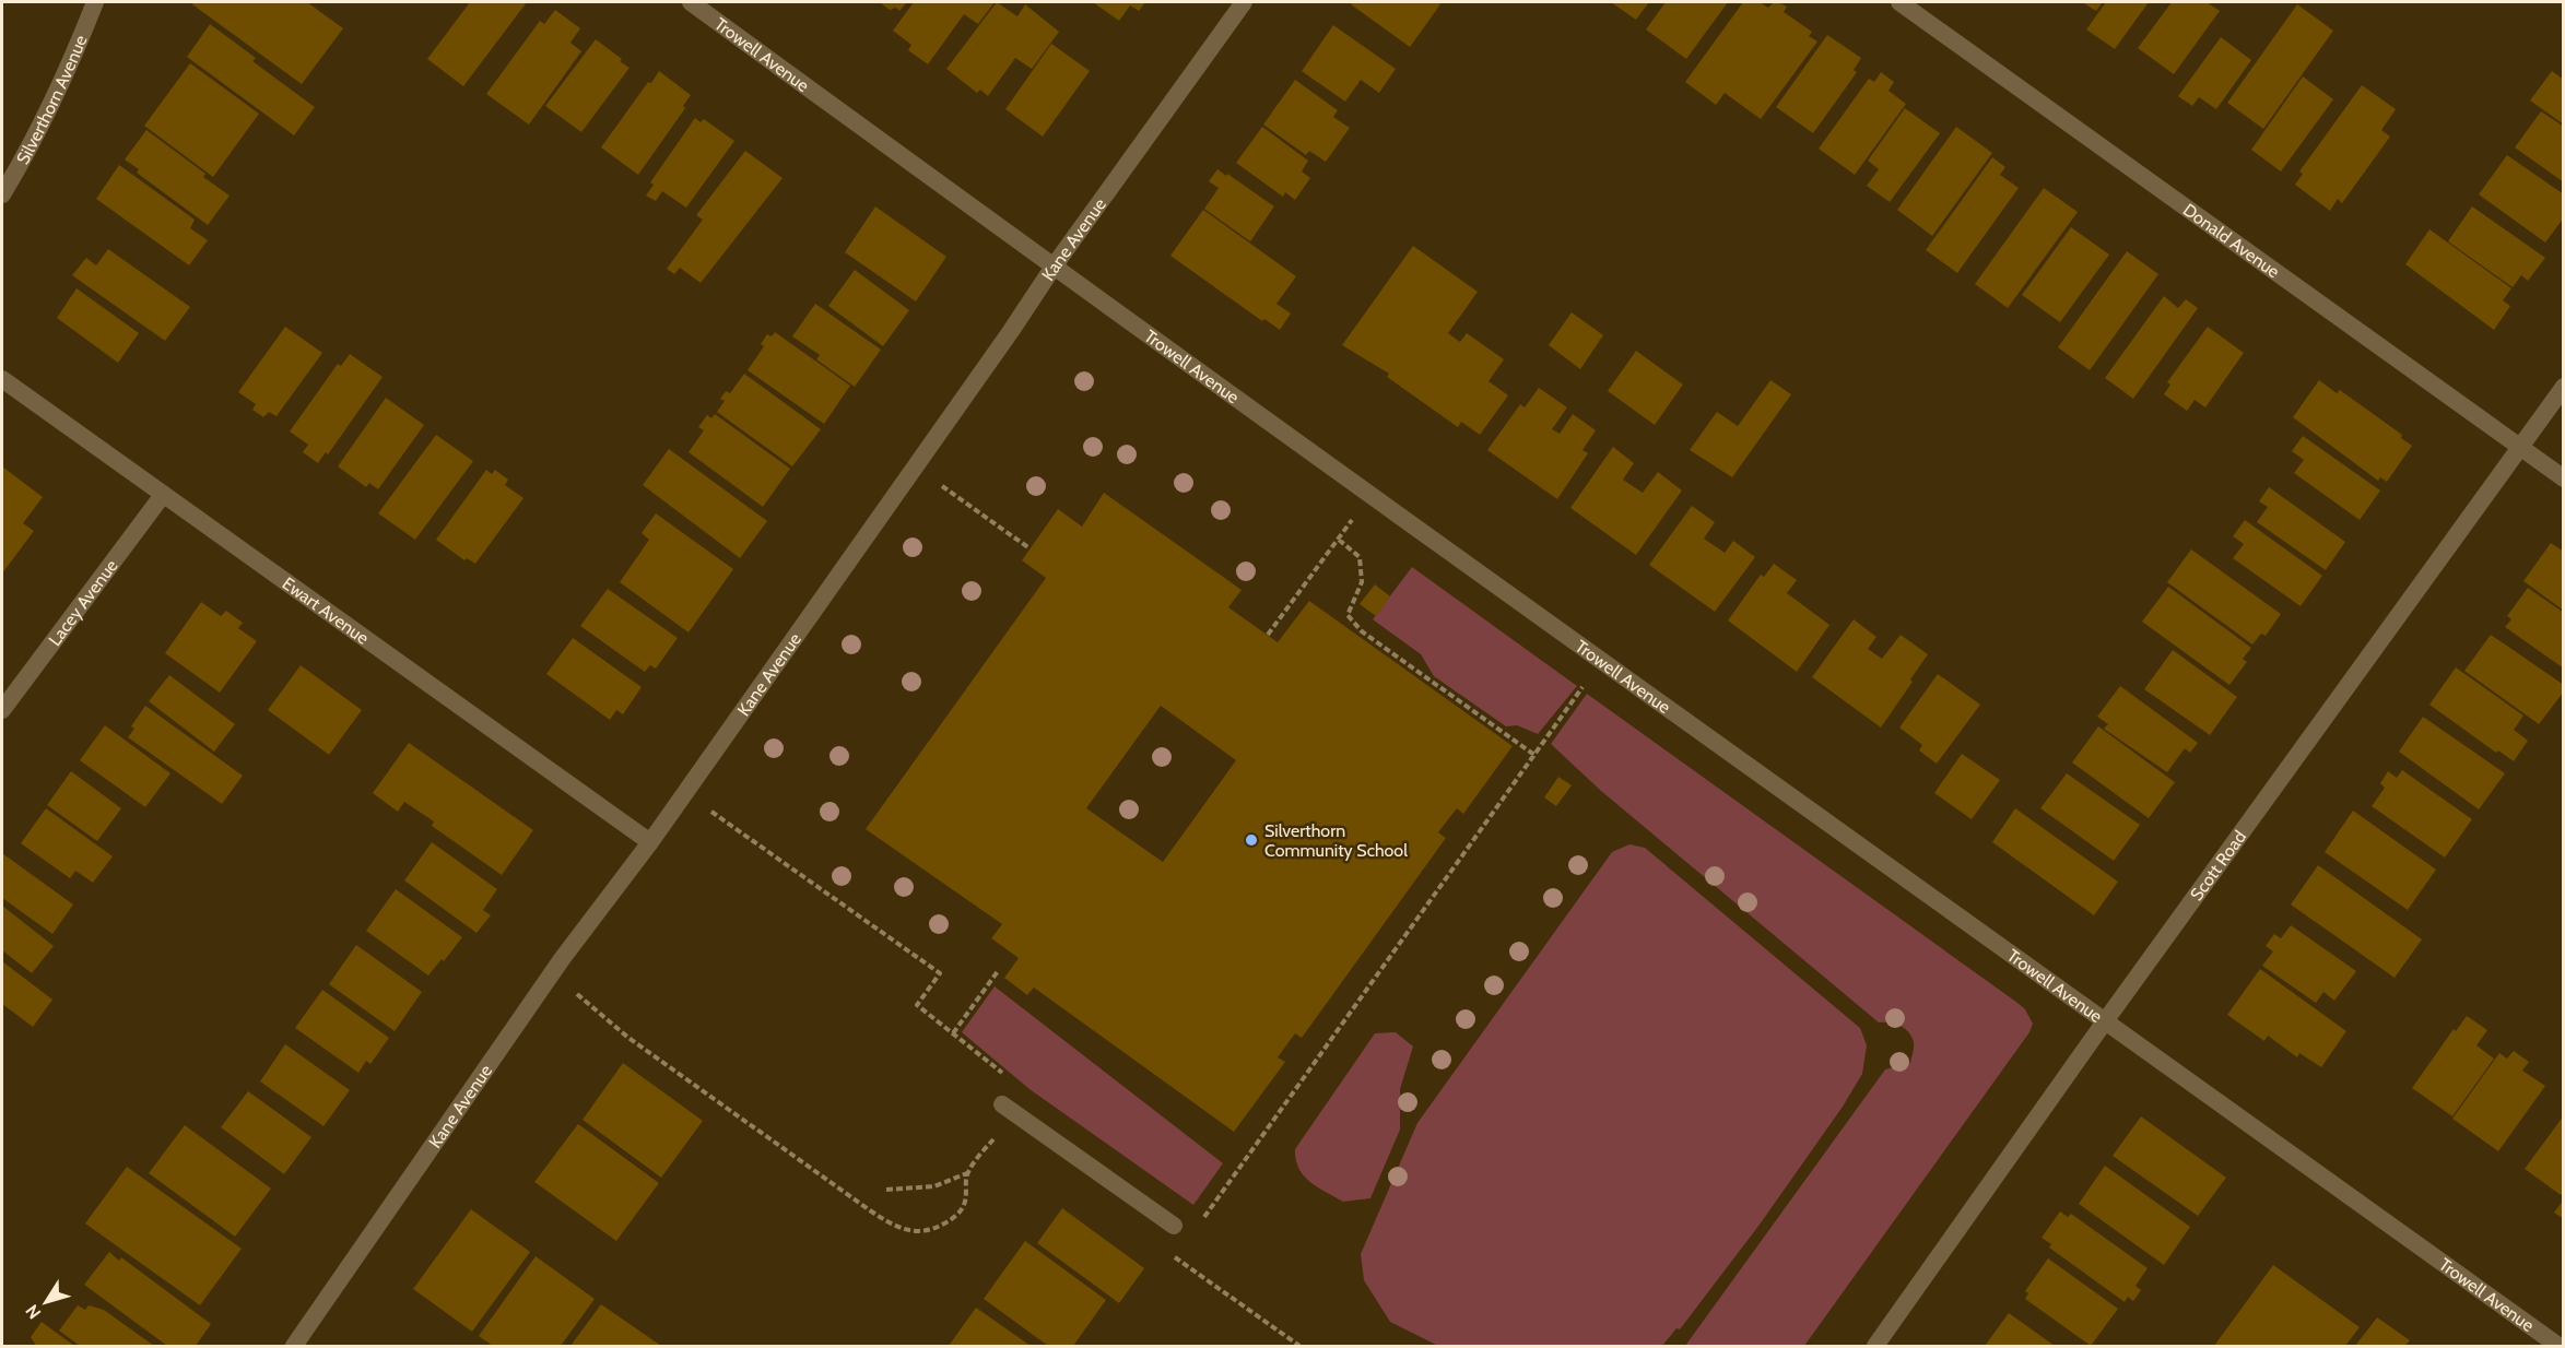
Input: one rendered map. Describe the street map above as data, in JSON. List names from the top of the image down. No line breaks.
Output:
{"streets":{"street":["Trowell Avenue","Silverthorn Avenue","Kane Avenue","Donald Avenue","Lacey Avenue","Ewart Avenue","Scott Road"]},"crossings":[["Trowell Avenue","Kane Avenue"],["Trowell Avenue","Scott Road"],["Kane Avenue","Ewart Avenue"],["Donald Avenue","Scott Road"],["Lacey Avenue","Ewart Avenue"]],"places":["Silverthorn Community School"],"north":"bottom left"}
